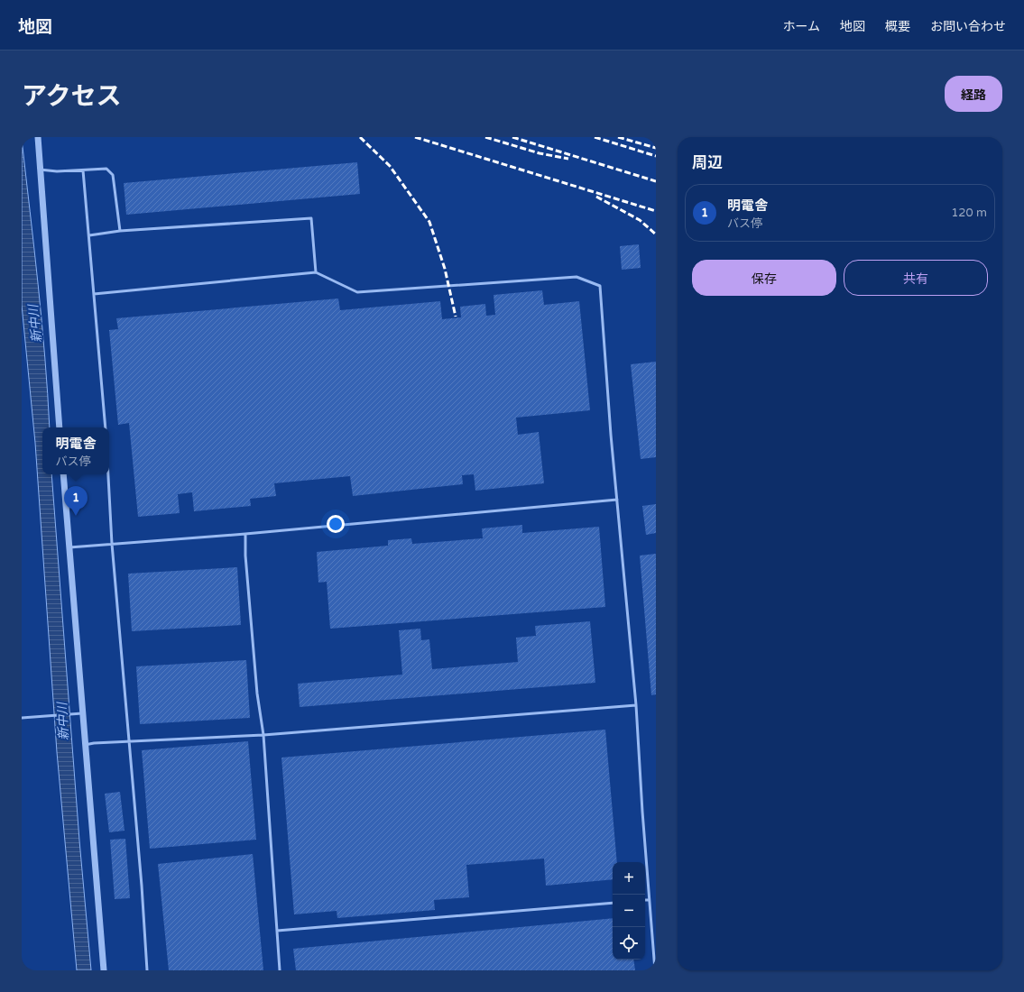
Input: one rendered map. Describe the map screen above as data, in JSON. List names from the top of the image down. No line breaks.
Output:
{"water":["新中川"],"page":{"header":"地図","nav":["ホーム","地図","概要","お問い合わせ"],"title":"アクセス","buttons":["経路",["保存","共有"]],"heading":"周辺","list":[{"mark":"1","name":"明電舎","note":"バス停","value":"120 m"}],"popup":["明電舎","バス停"],"pins":"1","map_buttons":["+","−"]}}
